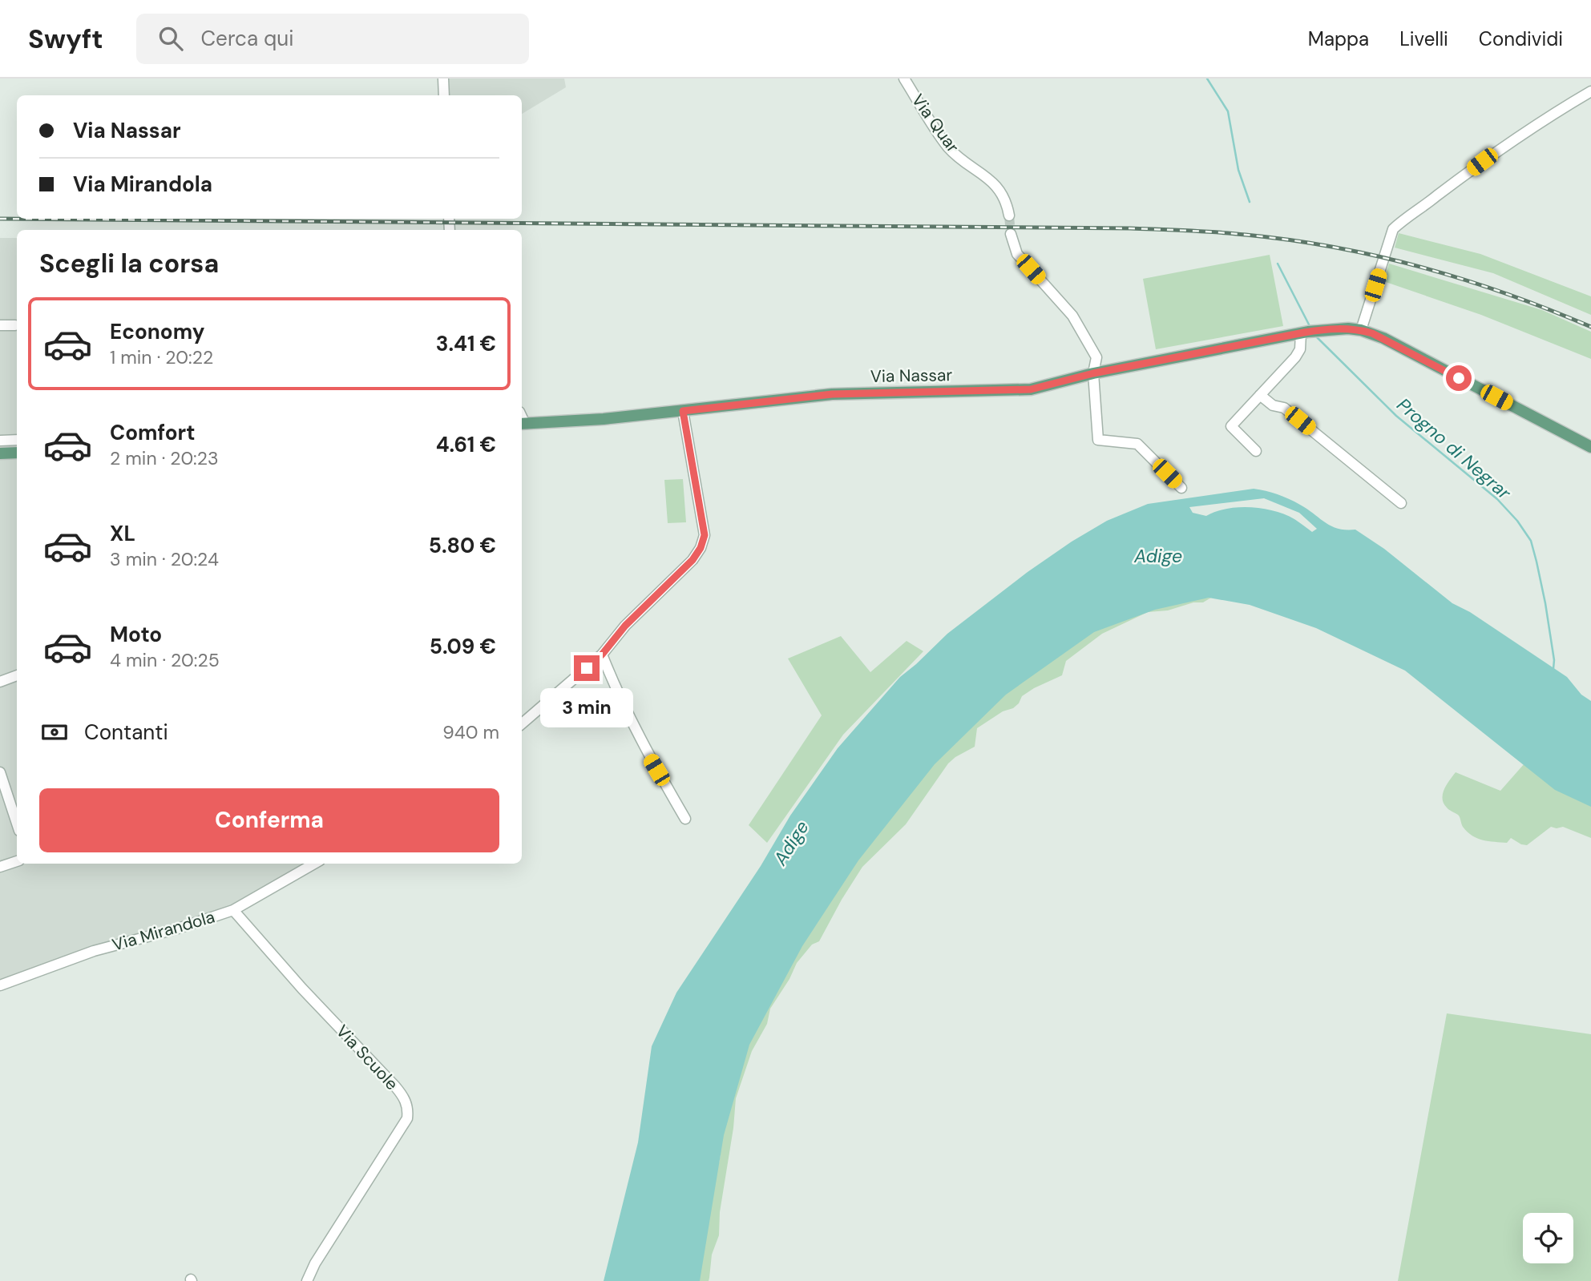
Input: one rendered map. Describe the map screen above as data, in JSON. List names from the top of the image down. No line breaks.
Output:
{"streets":{"main road":["Via Nassar"],"street":["Via Quar","Via Mirandola","Via Scuole"]},"crossings":[["Via Mirandola","Via Scuole"]],"water":["Progno di Negrar","Adige"],"page":{"header":"Swyft","search":"Cerca qui","nav":["Mappa","Livelli","Condividi"],"banner":["Via Nassar","Via Mirandola"],"heading":"Scegli la corsa","list":[{"name":"Economy","note":"1 min · 20:22","value":"3.41 €"},{"name":"Comfort","note":"2 min · 20:23","value":"4.61 €"},{"name":"XL","note":"3 min · 20:24","value":"5.80 €"},{"name":"Moto","note":"4 min · 20:25","value":"5.09 €"}],"bubble":"3 min","pay":["Contanti","940 m"],"buttons":"Conferma"}}
